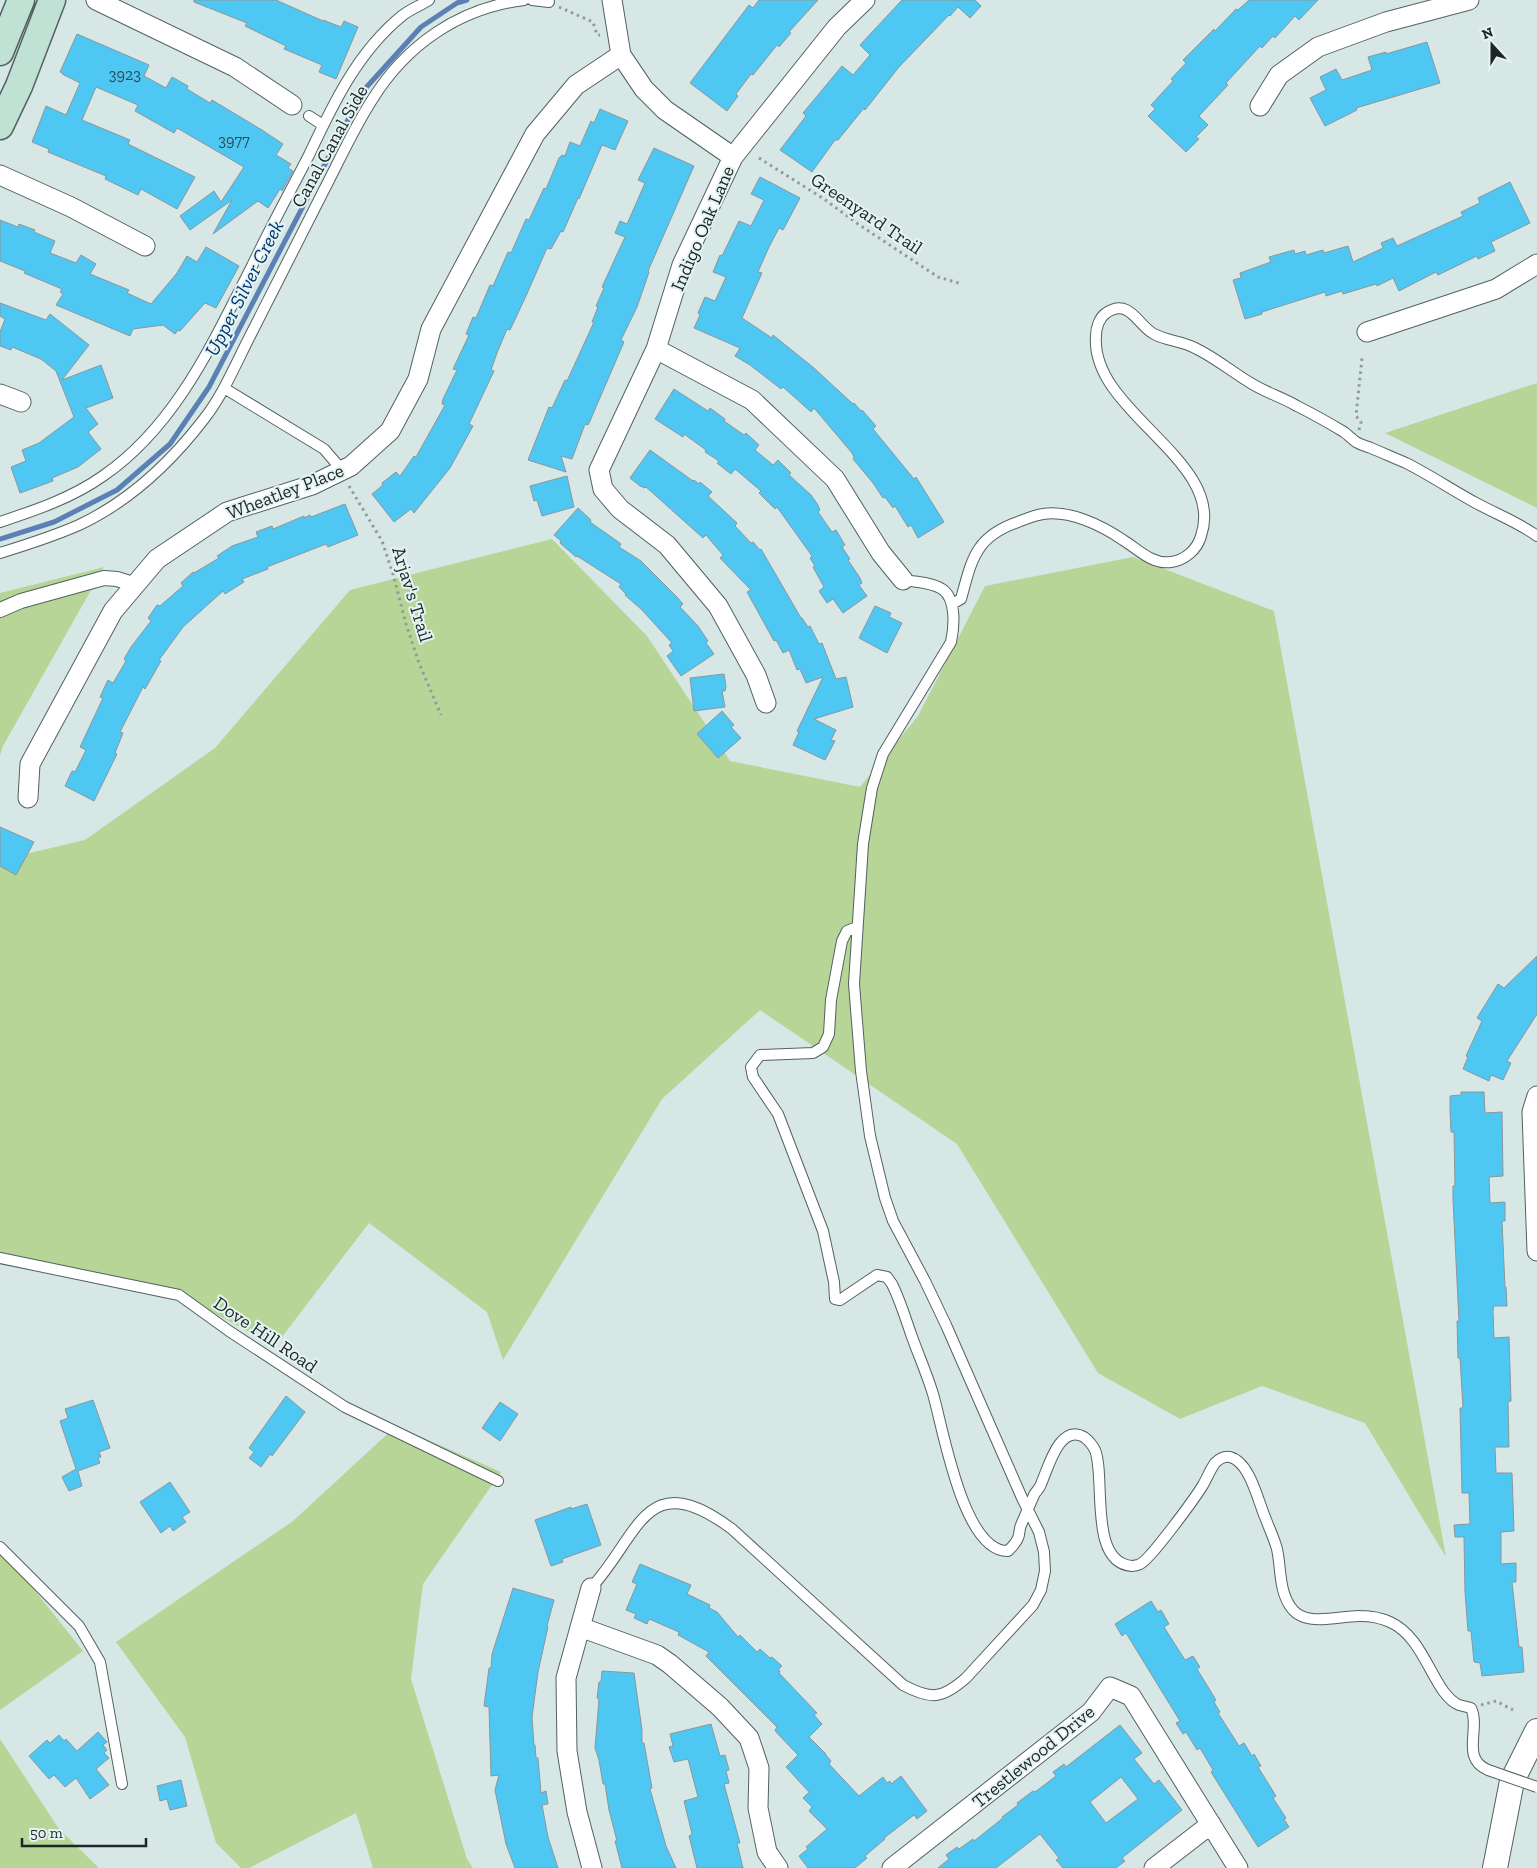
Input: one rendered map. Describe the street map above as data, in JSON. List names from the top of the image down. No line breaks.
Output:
{"streets":{"street":["Indigo Oak Lane","Wheatley Place","Trestlewood Drive"],"lane":["Canal Canal Side","Dove Hill Road"],"path":["Greenyard Trail","Arjav's Trail"]},"crossings":[["Wheatley Place","Arjav's Trail"]],"water":["Upper Silver Creek"],"house_numbers":["3923","3977"],"scale_bar":"50 m","north":"top"}
